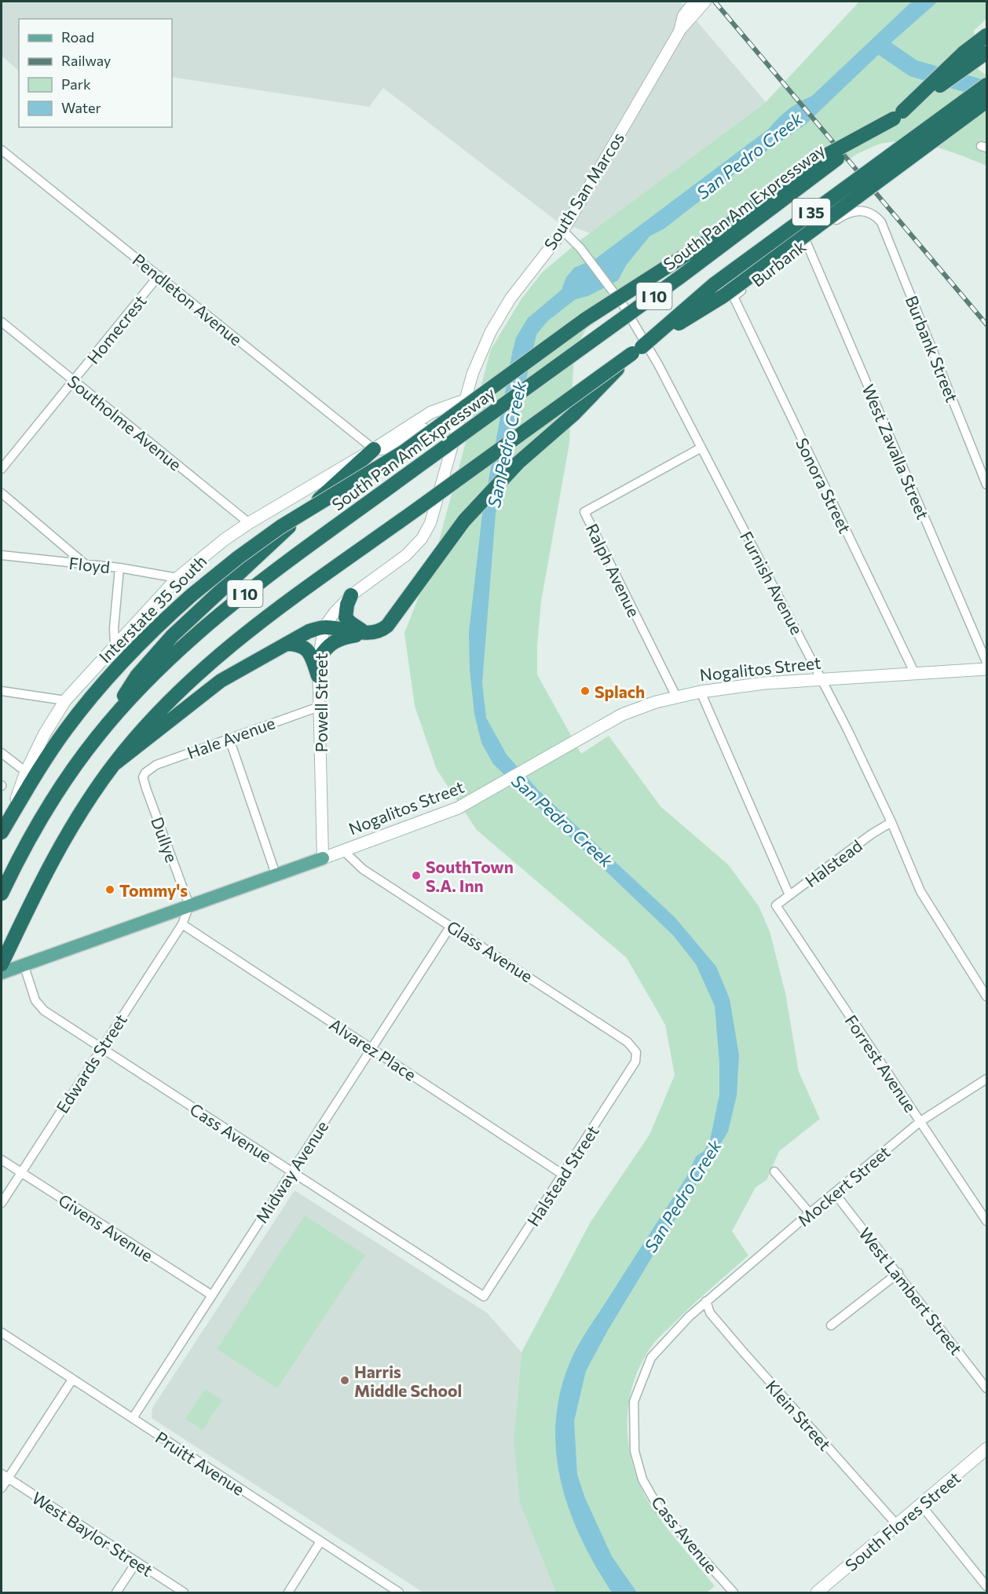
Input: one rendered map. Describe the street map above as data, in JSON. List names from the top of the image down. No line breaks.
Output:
{"streets":{"highway":["South Pan Am Expressway","I 35","I 10"],"main road":["Interstate 35 South","Nogalitos Street","South Flores Street"],"street":["South San Marcos","Burbank","Pendleton Avenue","Homecrest","Burbank Street","Southolme Avenue","West Zavalla Street","Sonora Street","Floyd","Ralph Avenue","Furnish Avenue","Powell Street","Hale Avenue","Dullye","Halstead","Glass Avenue","Alvarez Place","Edwards Street","Forrest Avenue","Cass Avenue","Midway Avenue","Halstead Street","Mockert Street","Givens Avenue","West Lambert Street","Klein Street","Pruitt Avenue","West Baylor Street"]},"crossings":[["South San Marcos","Furnish Avenue"],["South San Marcos","Interstate 35 South"],["South San Marcos","Powell Street"],["I 35","I 10"],["Burbank","Burbank Street"],["Burbank","West Zavalla Street"],["Burbank","Sonora Street"],["Pendleton Avenue","Homecrest"],["Pendleton Avenue","Interstate 35 South"],["Homecrest","Southolme Avenue"],["Southolme Avenue","Interstate 35 South"],["Sonora Street","Nogalitos Street"],["Floyd","Interstate 35 South"],["Ralph Avenue","Furnish Avenue"],["Ralph Avenue","Nogalitos Street"],["Furnish Avenue","Nogalitos Street"],["Furnish Avenue","Halstead"],["Interstate 35 South","Powell Street"],["Nogalitos Street","Powell Street"],["Nogalitos Street","Dullye"],["Nogalitos Street","Glass Avenue"],["Nogalitos Street","Edwards Street"],["Nogalitos Street","Cass Avenue"],["Powell Street","Hale Avenue"],["Hale Avenue","Dullye"],["Dullye","Edwards Street"],["Halstead","Forrest Avenue"],["Glass Avenue","Midway Avenue"],["Glass Avenue","Halstead Street"],["Alvarez Place","Edwards Street"],["Alvarez Place","Midway Avenue"],["Alvarez Place","Halstead Street"],["Edwards Street","Cass Avenue"],["Edwards Street","Givens Avenue"],["Forrest Avenue","Mockert Street"],["Cass Avenue","Midway Avenue"],["Cass Avenue","Halstead Street"],["Cass Avenue","Mockert Street"],["Cass Avenue","Klein Street"],["Midway Avenue","Givens Avenue"],["Midway Avenue","Pruitt Avenue"],["Mockert Street","West Lambert Street"],["Mockert Street","Klein Street"],["Klein Street","South Flores Street"]],"water":["San Pedro Creek"],"places":["Splach","SouthTown S.A. Inn","Tommy's","Harris Middle School"],"legend":["Road","Railway","Park","Water"]}
